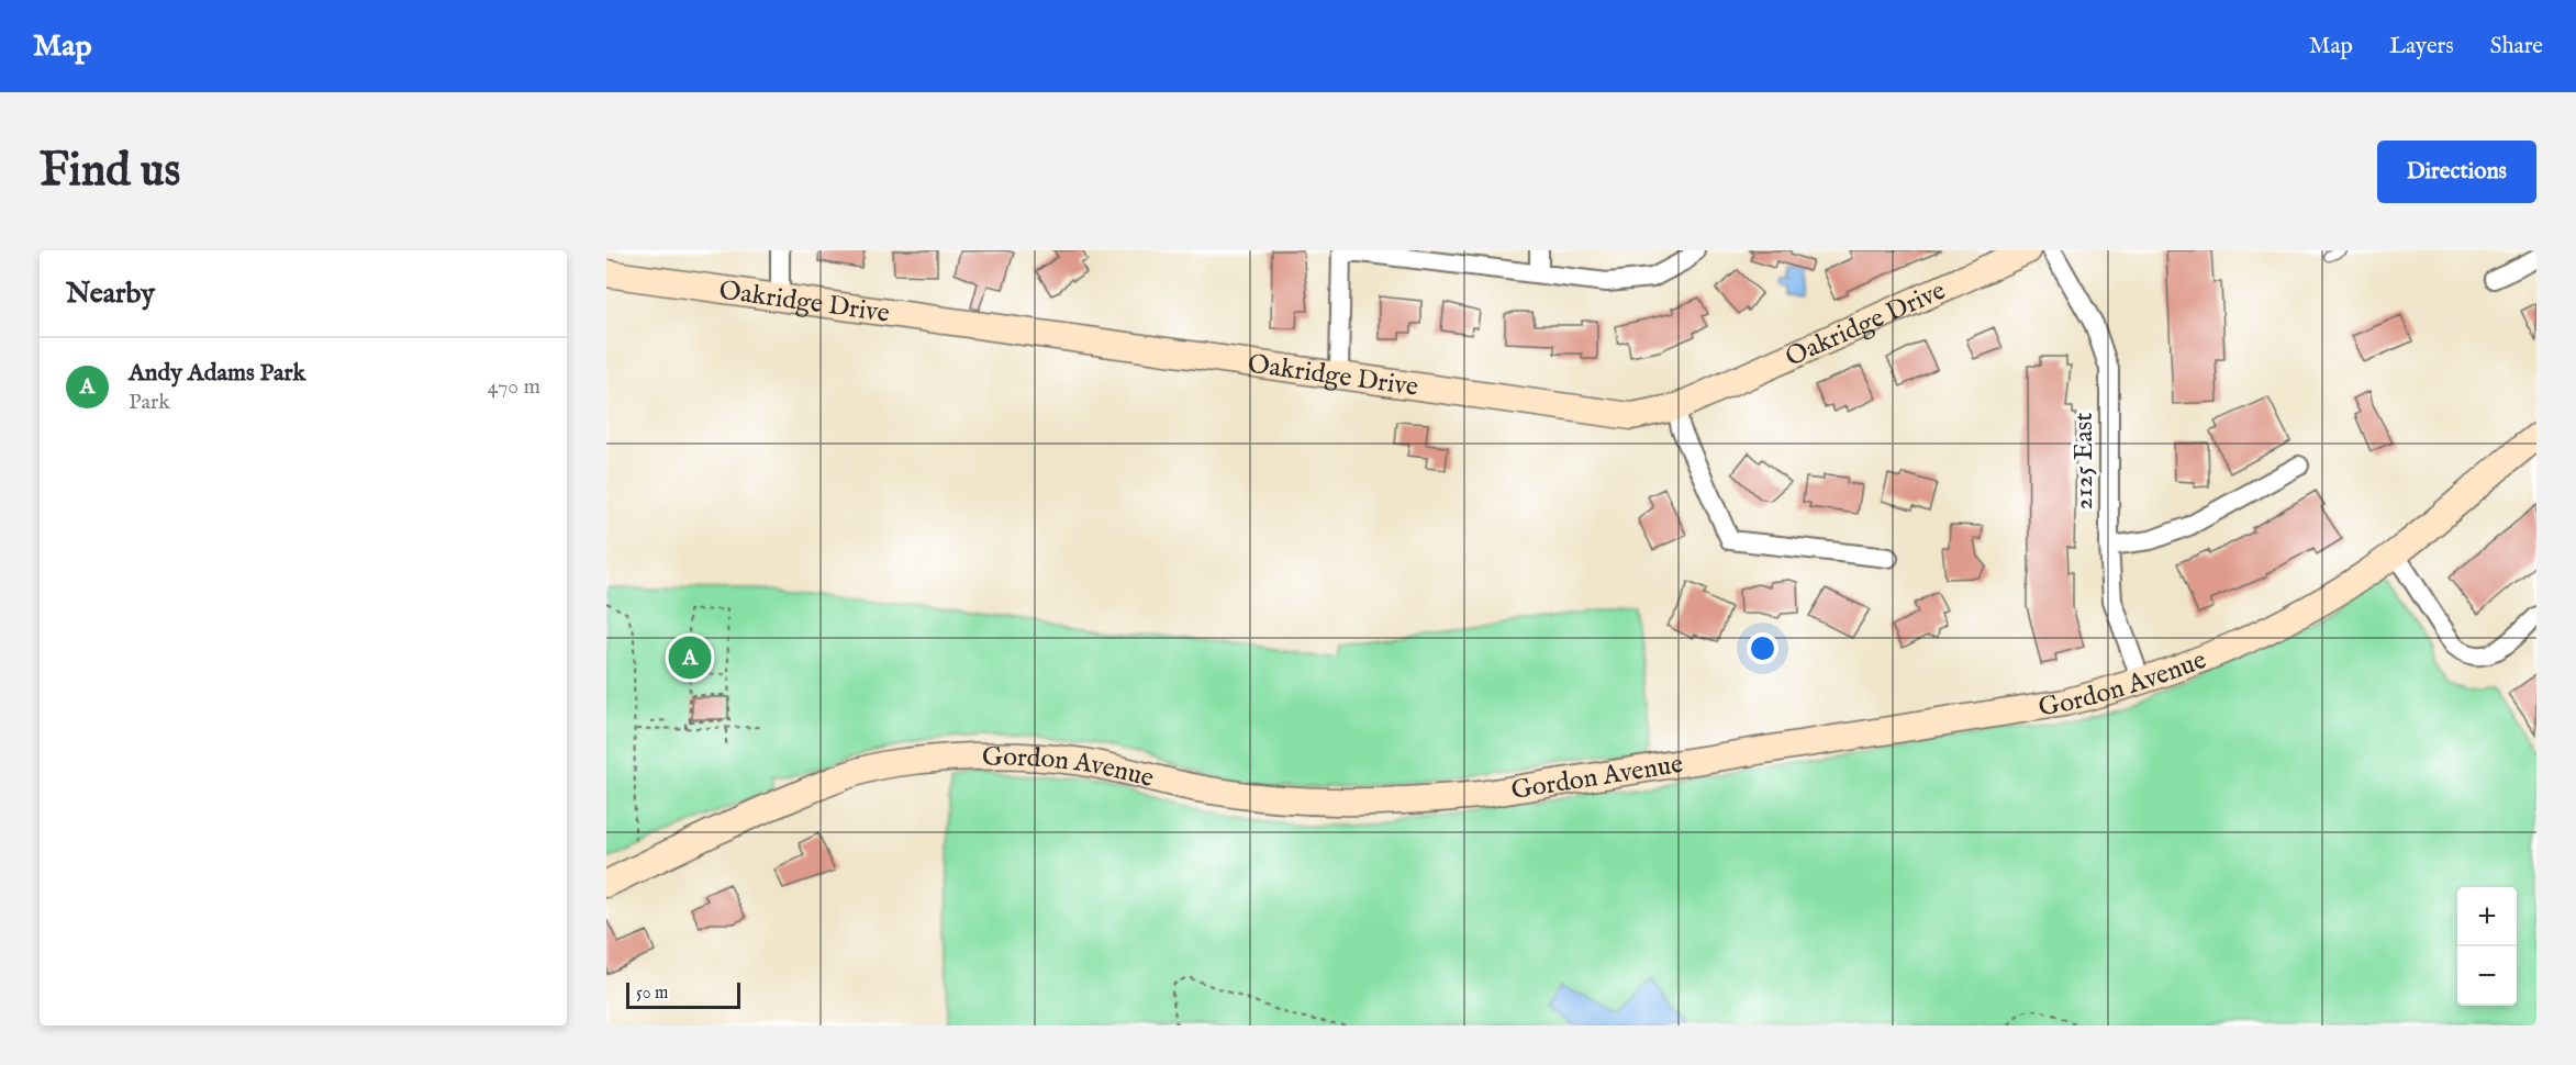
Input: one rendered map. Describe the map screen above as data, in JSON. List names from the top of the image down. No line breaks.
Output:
{"streets":{"main road":["Oakridge Drive","Gordon Avenue"],"street":["2125 East"]},"crossings":[["2125 East","Gordon Avenue"]],"scale_bar":"50 m","page":{"header":"Map","nav":["Map","Layers","Share"],"buttons":"Directions","title":"Find us","heading":"Nearby","list":[{"mark":"A","name":"Andy Adams Park","note":"Park","value":"470 m"}],"pins":"A","map_buttons":["+","−"],"scale":"50 m"}}
